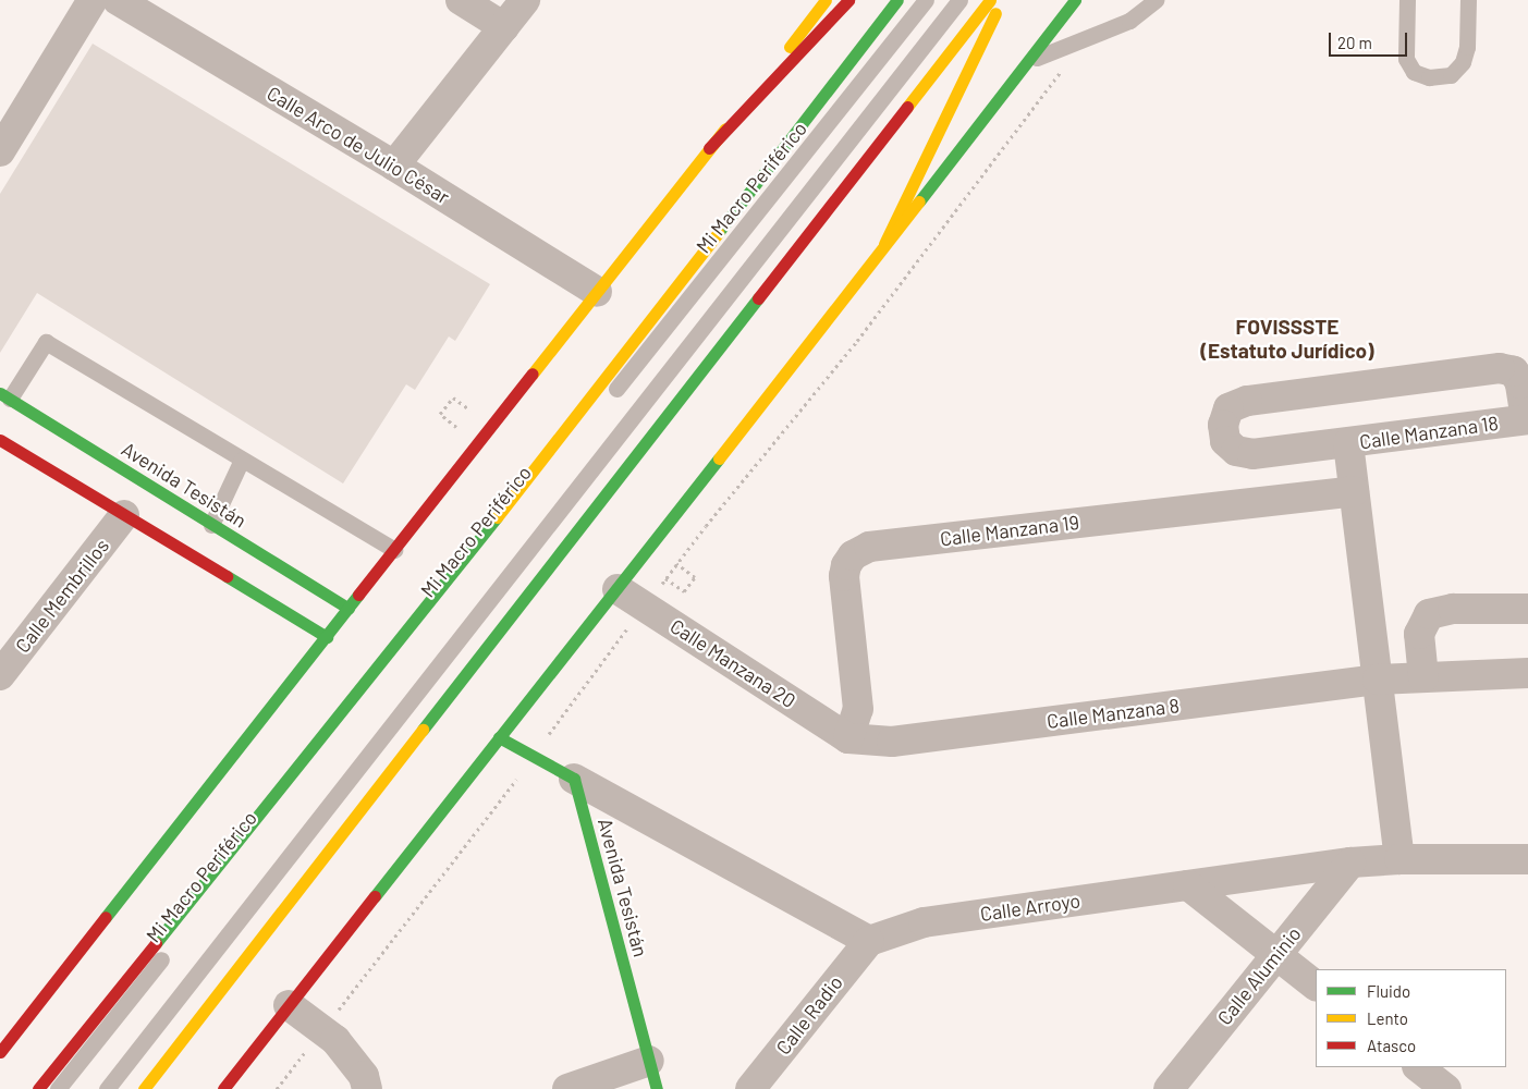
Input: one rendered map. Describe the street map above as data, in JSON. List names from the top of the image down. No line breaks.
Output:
{"streets":{"main road":["Avenida Tesistán"],"street":["Calle Arco de Julio César","Calle Manzana 18","Calle Manzana 19","Calle Membrillos","Calle Manzana 20","Calle Manzana 8","Calle Arroyo","Calle Aluminio","Calle Radio"],"lane":["Mi Macro Periférico"]},"crossings":[["Calle Manzana 19","Calle Manzana 20"],["Calle Manzana 19","Calle Manzana 8"],["Calle Manzana 20","Calle Manzana 8"],["Calle Arroyo","Calle Aluminio"],["Calle Arroyo","Calle Radio"]],"districts":["FOVISSSTE (Estatuto Jurídico)"],"legend":["Fluido","Lento","Atasco"],"scale_bar":"20 m"}
